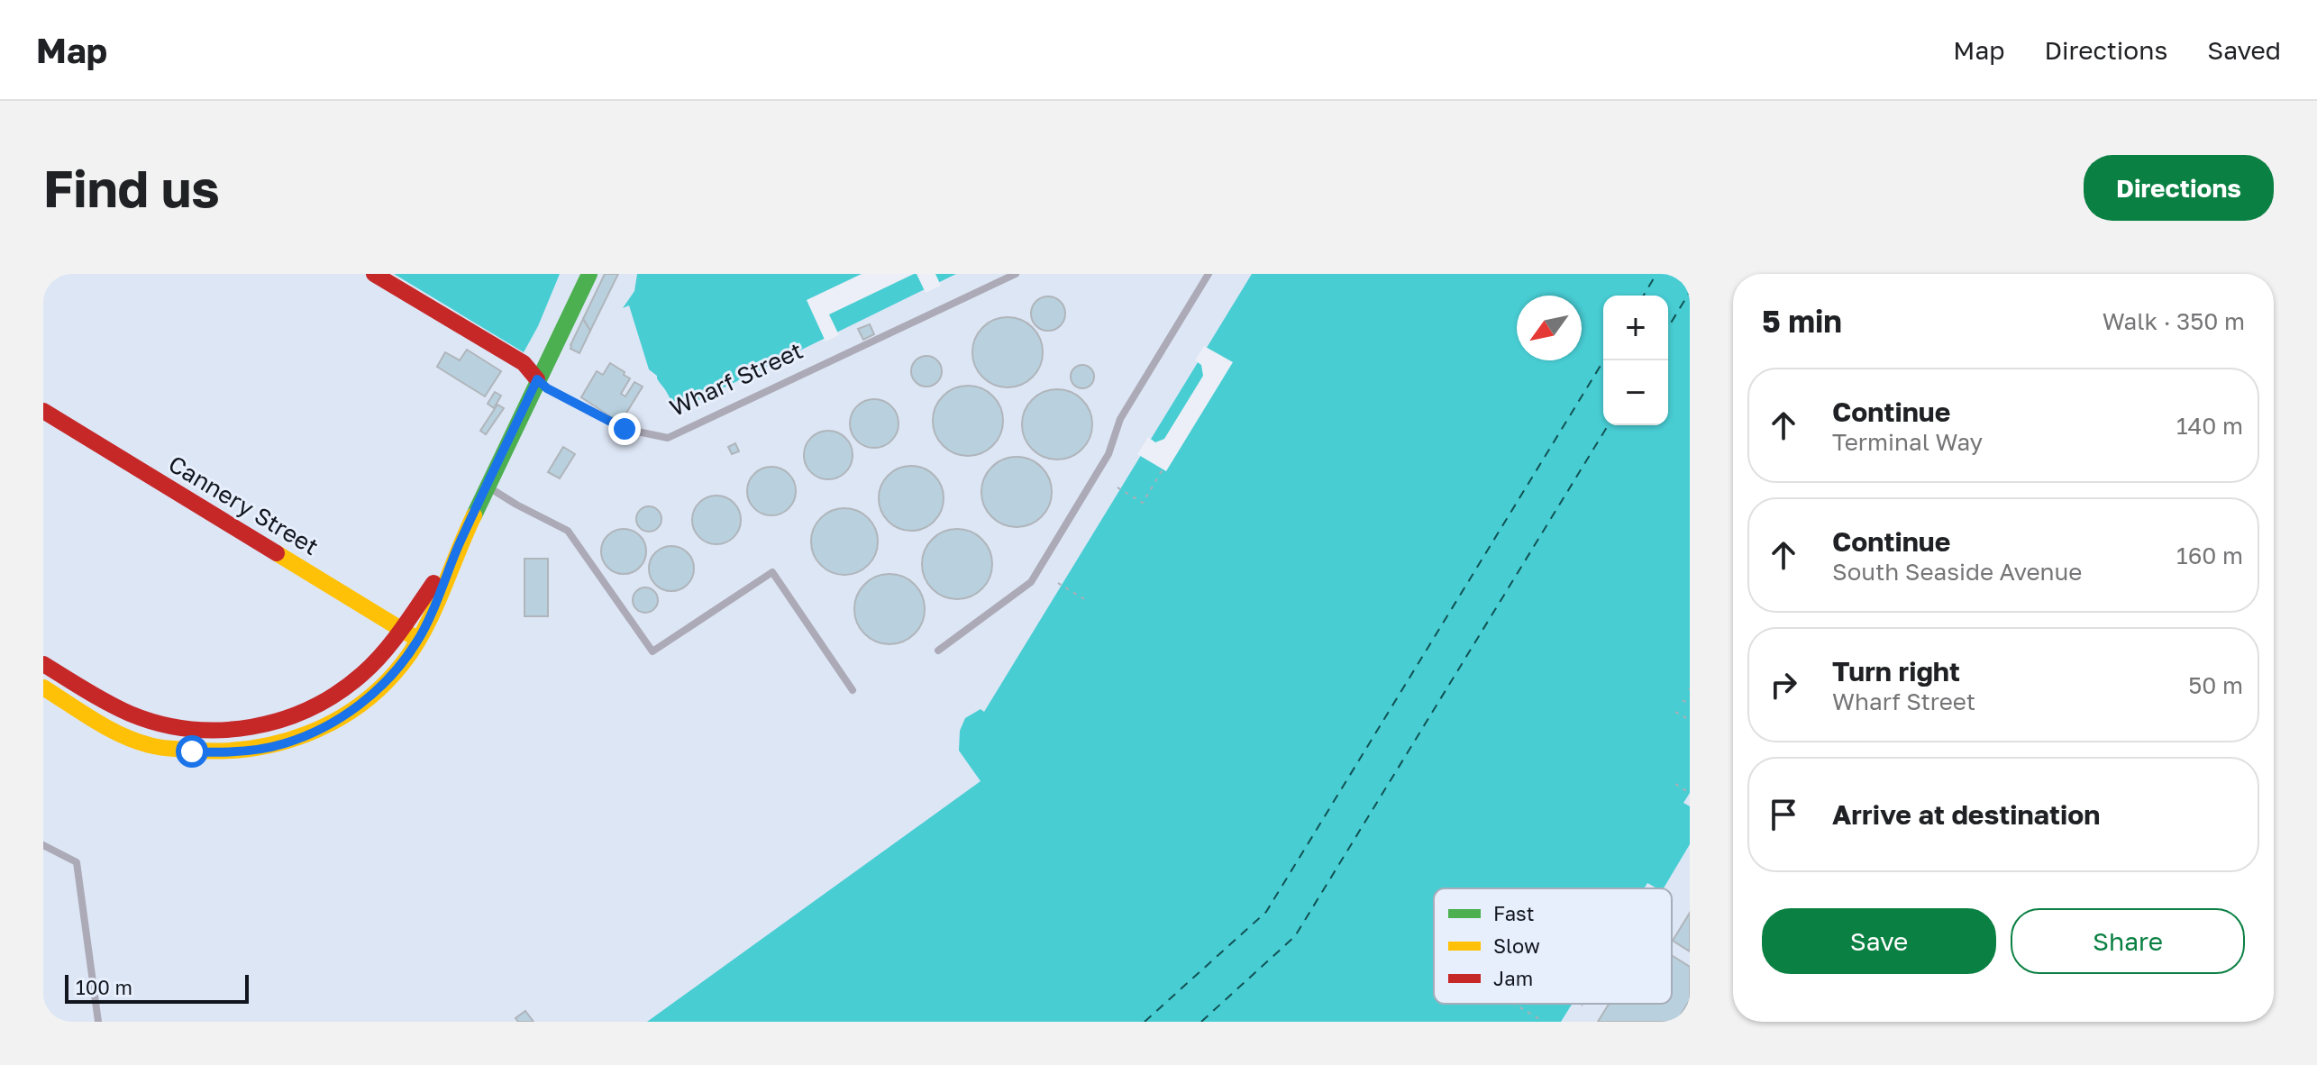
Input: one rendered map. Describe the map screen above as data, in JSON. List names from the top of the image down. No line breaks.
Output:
{"streets":{"street":["Wharf Street","Cannery Street"]},"legend":["Fast","Slow","Jam"],"scale_bar":"100 m","north":"bottom left","page":{"header":"Map","nav":["Map","Directions","Saved"],"buttons":["Directions",["Save","Share"]],"title":"Find us","heading":["5 min","Walk · 350 m"],"map_buttons":["+","−"],"list":[["Continue","Terminal Way","140 m"],["Continue","South Seaside Avenue","160 m"],["Turn right","Wharf Street","50 m"],"Arrive at destination"],"scale":"100 m"}}
